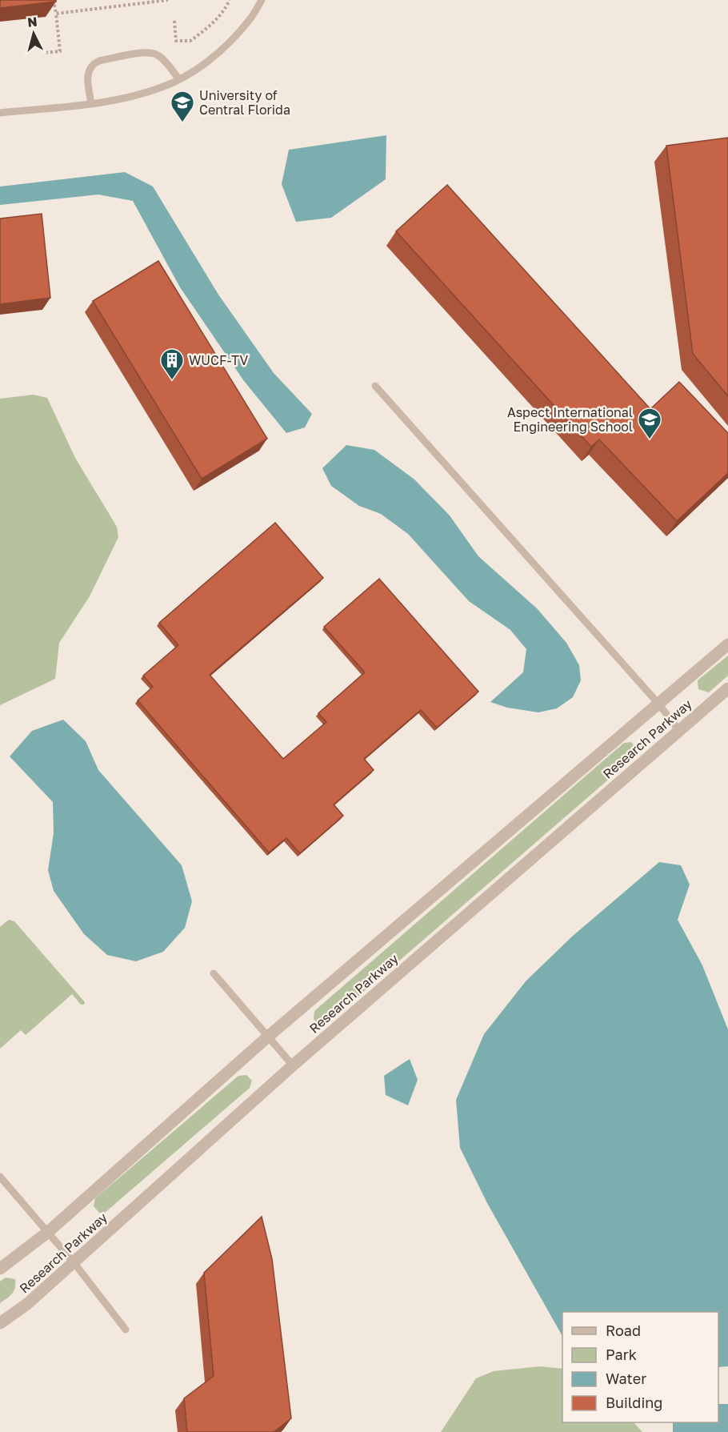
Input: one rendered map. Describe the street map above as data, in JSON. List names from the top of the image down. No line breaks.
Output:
{"streets":{"street":["Research Parkway"]},"places":{"school or university":["University of Central Florida","Aspect International Engineering School"],"building":["WUCF-TV"]},"legend":["Road","Park","Water","Building"],"north":"top"}
